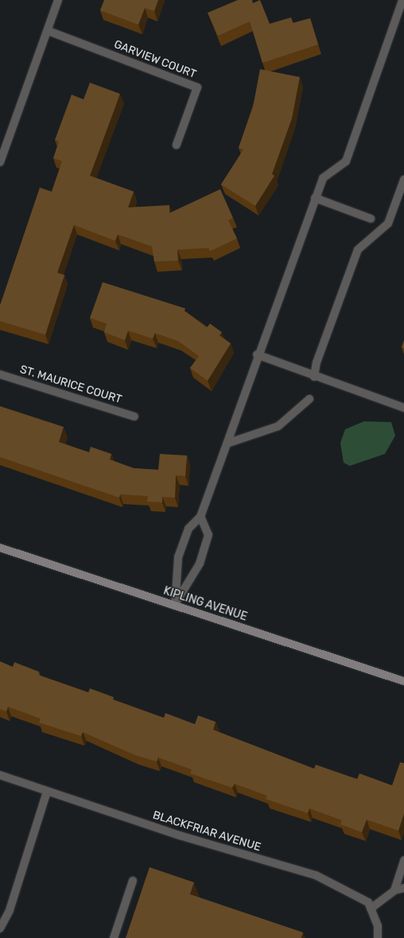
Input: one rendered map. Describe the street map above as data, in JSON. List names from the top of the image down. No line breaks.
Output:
{"streets":{"main road":["KIPLING AVENUE"],"street":["GARVIEW COURT","ST. MAURICE COURT","BLACKFRIAR AVENUE"]}}
